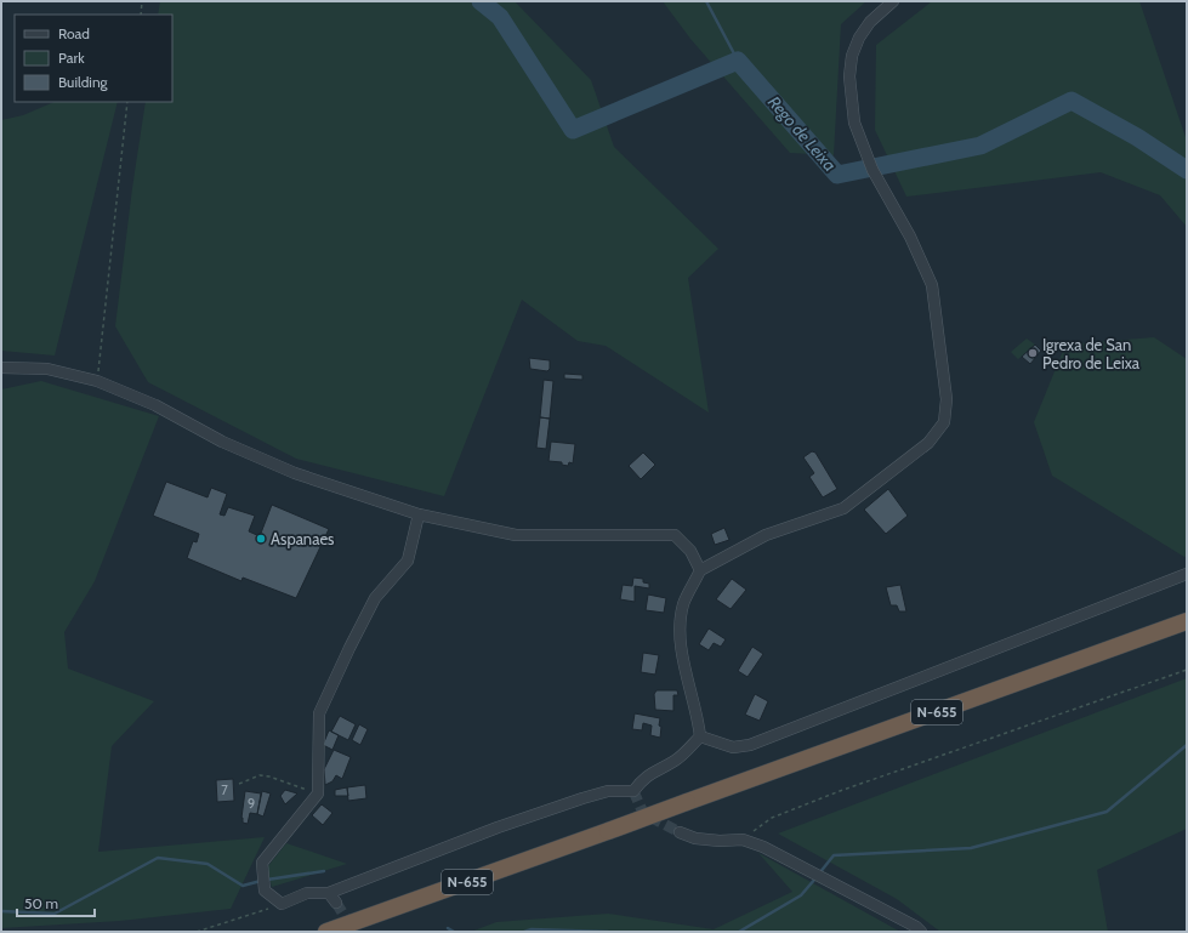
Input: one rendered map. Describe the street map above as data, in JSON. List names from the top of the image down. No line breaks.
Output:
{"streets":{"highway":["N-655"]},"water":["Rego de Leixa"],"places":["Igrexa de San Pedro de Leixa","Aspanaes"],"house_numbers":["7","9"],"legend":["Road","Park","Building"],"scale_bar":"50 m"}
